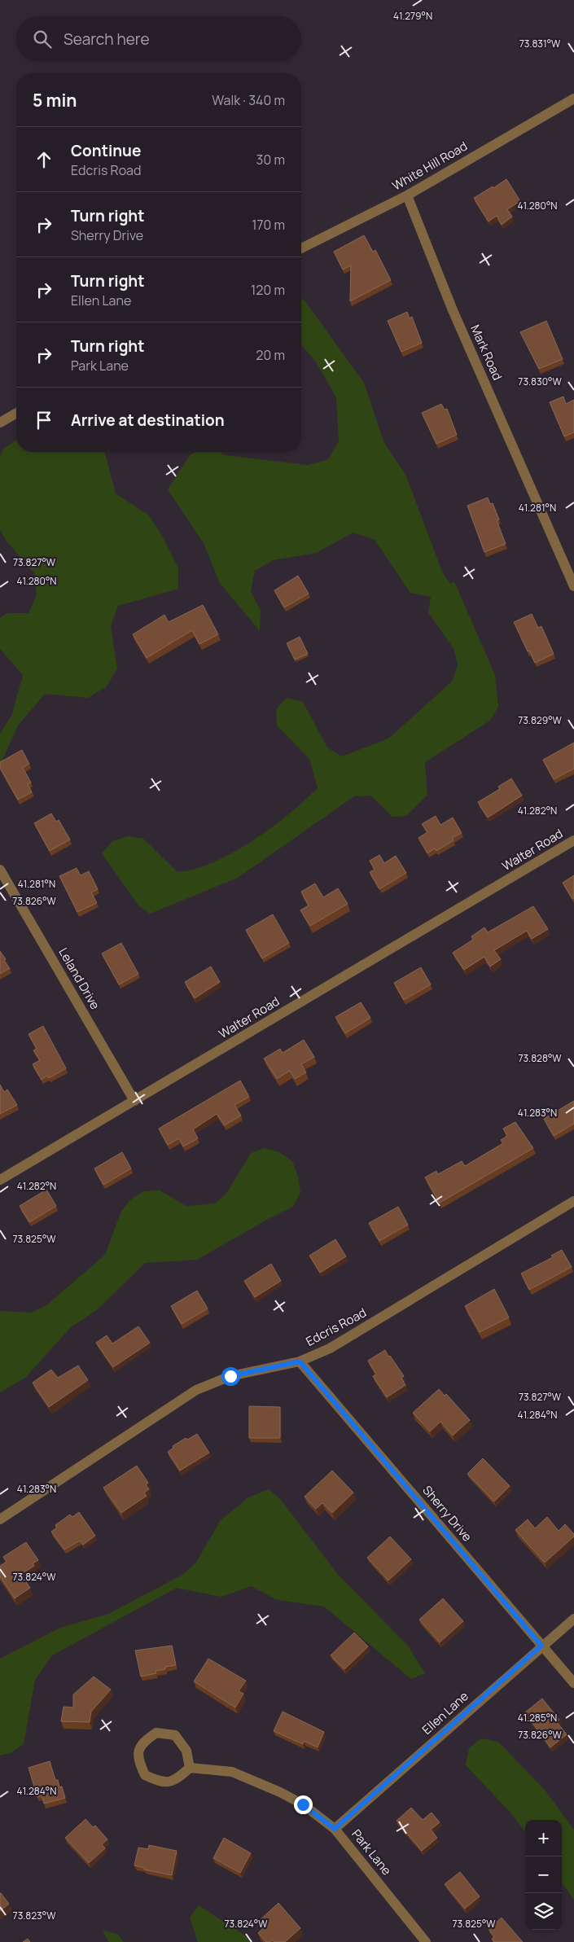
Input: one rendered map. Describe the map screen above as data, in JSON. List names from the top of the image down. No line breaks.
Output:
{"streets":{"street":["White Hill Road","Mark Road","Walter Road","Leland Drive","Edcris Road","Sherry Drive","Ellen Lane","Park Lane"]},"crossings":[["White Hill Road","Mark Road"],["Walter Road","Leland Drive"],["Edcris Road","Sherry Drive"],["Sherry Drive","Ellen Lane"],["Ellen Lane","Park Lane"]],"page":{"search":"Search here","heading":["5 min","Walk · 340 m"],"list":[["Continue","Edcris Road","30 m"],["Turn right","Sherry Drive","170 m"],["Turn right","Ellen Lane","120 m"],["Turn right","Park Lane","20 m"],"Arrive at destination"],"map_buttons":["+","−"]},"coordinates":["41.279°N","73.831°W","41.280°N","73.830°W","41.281°N","73.827°W","73.829°W","41.282°N","73.826°W","73.828°W","41.283°N","73.825°W","41.284°N","73.824°W","41.285°N","73.823°W"]}
